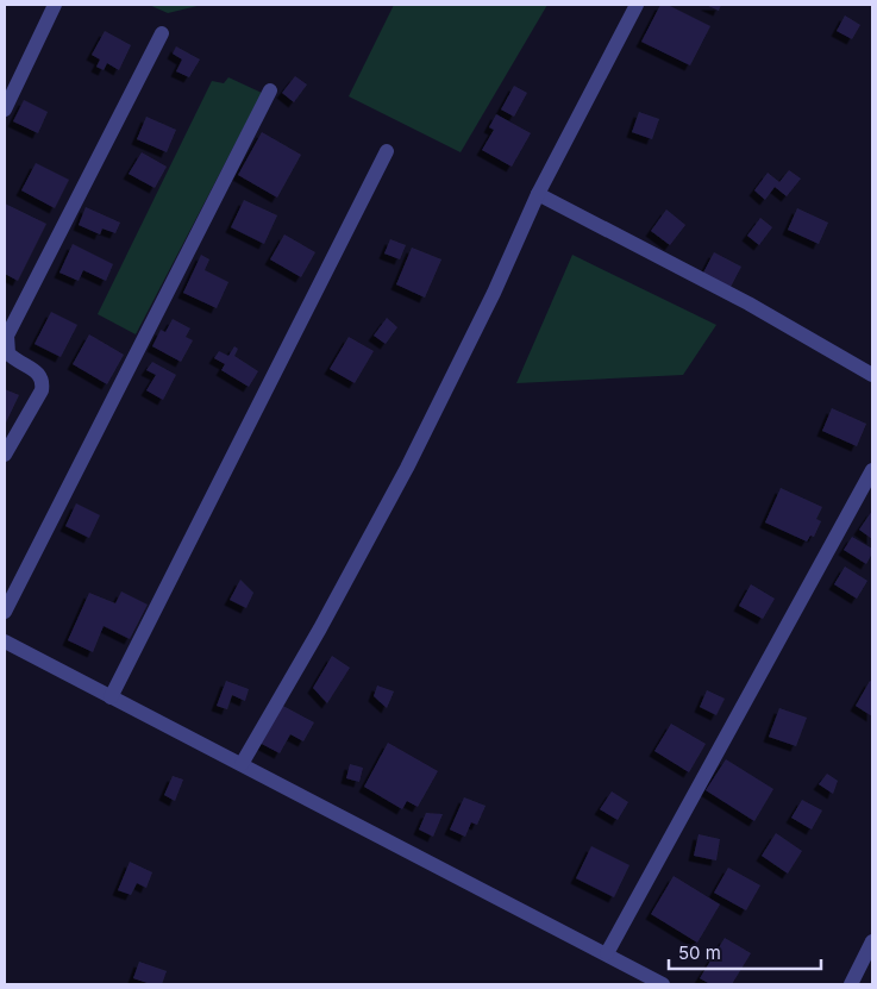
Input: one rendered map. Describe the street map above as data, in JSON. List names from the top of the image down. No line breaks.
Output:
{"scale_bar":"50 m"}
